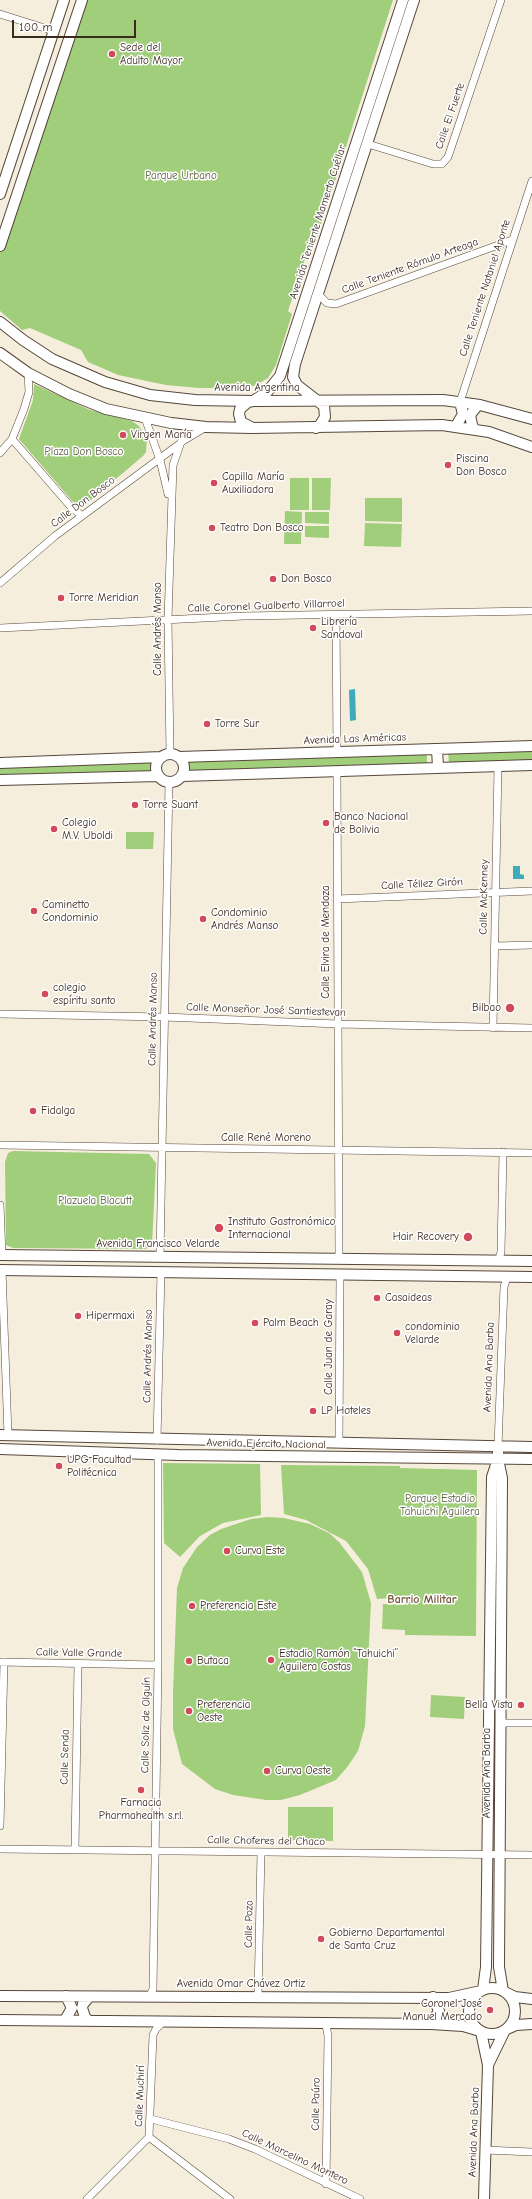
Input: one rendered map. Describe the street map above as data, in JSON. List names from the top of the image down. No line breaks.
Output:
{"streets":{"street":["Calle El Fuerte","Avenida Teniente Mamerto Cuéllar","Calle Teniente Rómulo Arteaga","Calle Teniente Nataniel Aponte","Avenida Argentina","Calle Don Bosco","Calle Coronel Gualberto Villarroel","Calle Andrés Manso","Avenida Las Américas","Calle Téllez Girón","Calle McKenney","Calle Elvira de Mendoza","Calle Monseñor José Santiestevan","Calle René Moreno","Avenida Francisco Velarde","Calle Juan de Garay","Avenida Ana Barba","Avenida Ejército Nacional","Calle Valle Grande","Calle Soliz de Olguín","Calle Senda","Calle Choferes del Chaco","Calle Pozo","Avenida Omar Chávez Ortiz","Calle Muchirí","Calle Paúro","Calle Marcelino Montero"]},"crossings":[["Calle El Fuerte","Avenida Teniente Mamerto Cuéllar"],["Avenida Teniente Mamerto Cuéllar","Calle Teniente Rómulo Arteaga"],["Avenida Teniente Mamerto Cuéllar","Avenida Argentina"],["Calle Teniente Rómulo Arteaga","Calle Teniente Nataniel Aponte"],["Calle Teniente Nataniel Aponte","Avenida Argentina"],["Calle Don Bosco","Calle Andrés Manso"],["Calle Coronel Gualberto Villarroel","Calle Andrés Manso"],["Calle Andrés Manso","Avenida Las Américas"],["Calle Andrés Manso","Calle Monseñor José Santiestevan"],["Calle Andrés Manso","Calle René Moreno"],["Calle Andrés Manso","Avenida Francisco Velarde"],["Calle Andrés Manso","Avenida Ejército Nacional"],["Calle Téllez Girón","Calle McKenney"],["Calle Téllez Girón","Calle Elvira de Mendoza"],["Calle McKenney","Calle Monseñor José Santiestevan"],["Calle Elvira de Mendoza","Calle Monseñor José Santiestevan"],["Calle Elvira de Mendoza","Calle René Moreno"],["Calle Elvira de Mendoza","Avenida Francisco Velarde"],["Calle Elvira de Mendoza","Calle Juan de Garay"],["Avenida Francisco Velarde","Calle Juan de Garay"],["Calle Juan de Garay","Avenida Ejército Nacional"],["Avenida Ana Barba","Avenida Ejército Nacional"],["Avenida Ana Barba","Calle Choferes del Chaco"],["Avenida Ana Barba","Avenida Omar Chávez Ortiz"],["Avenida Ejército Nacional","Calle Soliz de Olguín"],["Calle Valle Grande","Calle Soliz de Olguín"],["Calle Valle Grande","Calle Senda"],["Calle Soliz de Olguín","Calle Choferes del Chaco"],["Calle Soliz de Olguín","Avenida Omar Chávez Ortiz"],["Calle Senda","Calle Choferes del Chaco"],["Calle Choferes del Chaco","Calle Pozo"],["Calle Pozo","Avenida Omar Chávez Ortiz"],["Calle Muchirí","Calle Marcelino Montero"],["Calle Paúro","Calle Marcelino Montero"]],"districts":["Barrio Militar"],"parks":["Parque Urbano","Plaza Don Bosco","Plazuela Blacutt","Parque Estadio Tahuichi Aguilera"],"places":["Sede del Adulto Mayor","Virgen María","Piscina Don Bosco","Capilla María Auxiliadora","Teatro Don Bosco","Don Bosco","Torre Meridian","Librería Sandoval","Torre Sur","Torre Suant","Banco Nacional de Bolivia","Colegio M.V. Uboldi","Caminetto Condominio","Condominio Andrés Manso","colegio espíritu santo","Bilbao","Fidalga","Instituto Gastronómico Internacional","Hair Recovery","Casaideas","Hipermaxi","Palm Beach","condominio Velarde","LP Hoteles","UPG Facultad Politécnica","Curva Este","Preferencia Este","Estadio Ramón “Tahuichi” Aguilera Costas","Butaca","Bella Vista","Preferencia Oeste","Curva Oeste","Farnacia Pharmahealth s.r.l.","Gobierno Departamental de Santa Cruz","Coronel José Manuel Mercado"],"scale_bar":"100 m"}
